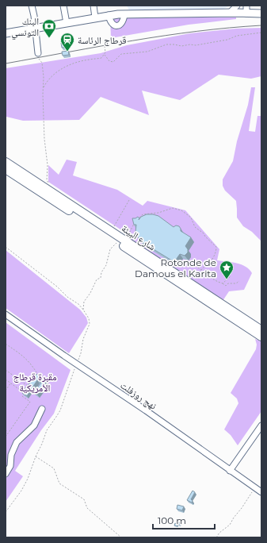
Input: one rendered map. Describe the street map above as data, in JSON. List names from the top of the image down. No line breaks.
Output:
{"streets":{"highway":["شارع البيئة"],"street":["نهج روزفلت"]},"parks":["مقبرة قرطاج الأمريكية"],"places":{"bank":["البنك التونسي"],"station":["قرطاج الرئاسة"],"place":["Rotonde de Damous el Karita"]},"scale_bar":"100 m"}
